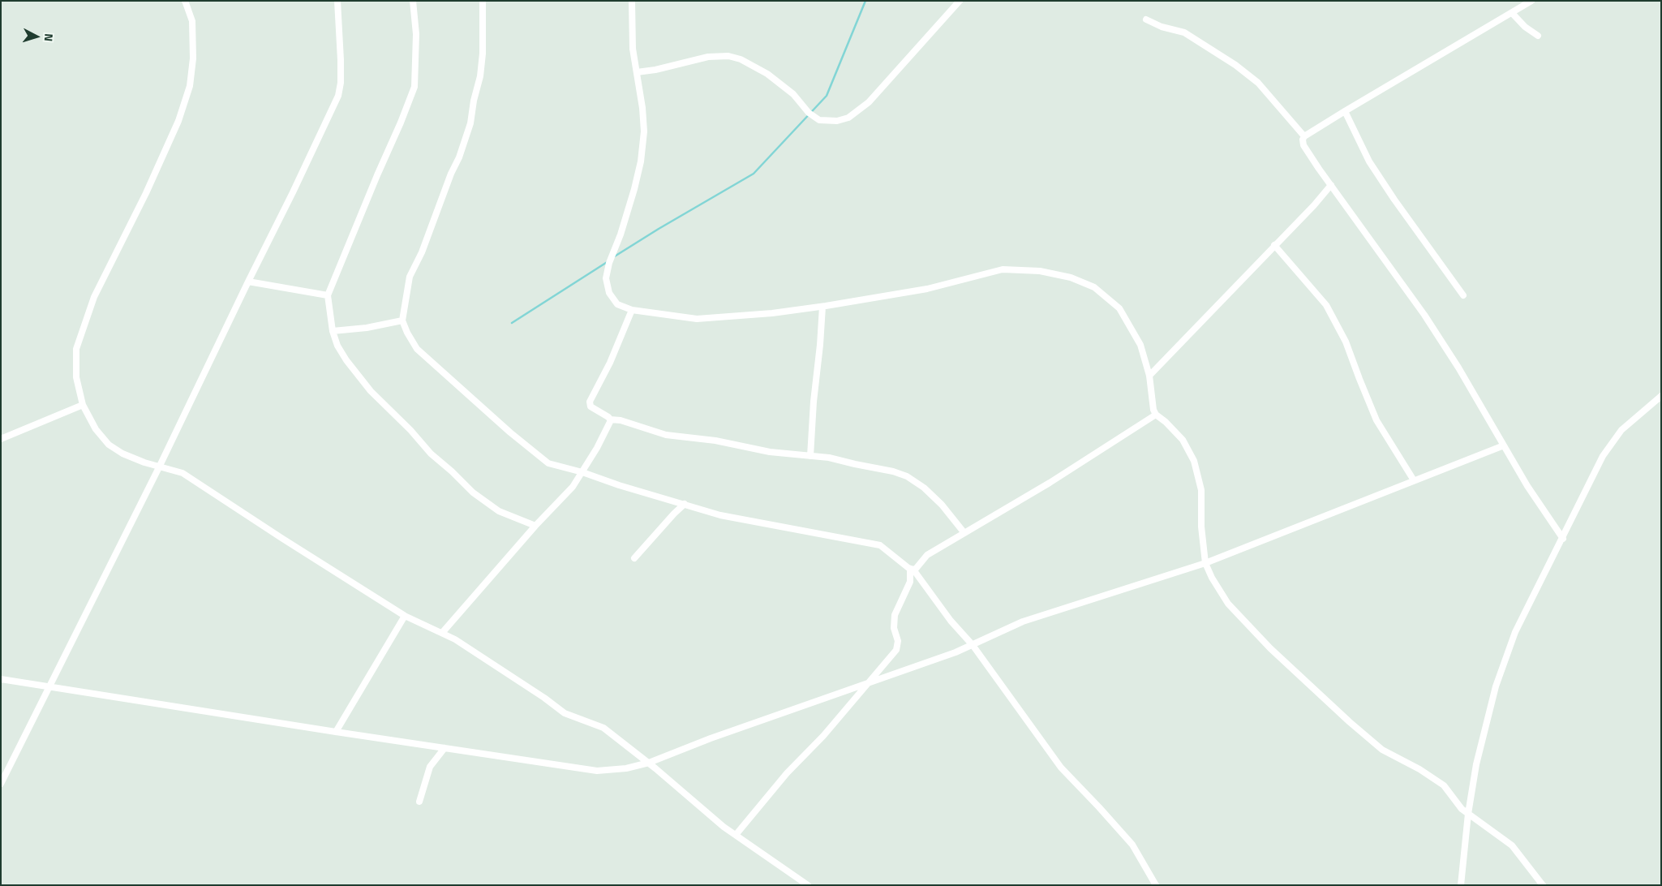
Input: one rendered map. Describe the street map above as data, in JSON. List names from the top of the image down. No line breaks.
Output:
{"north":"right"}
